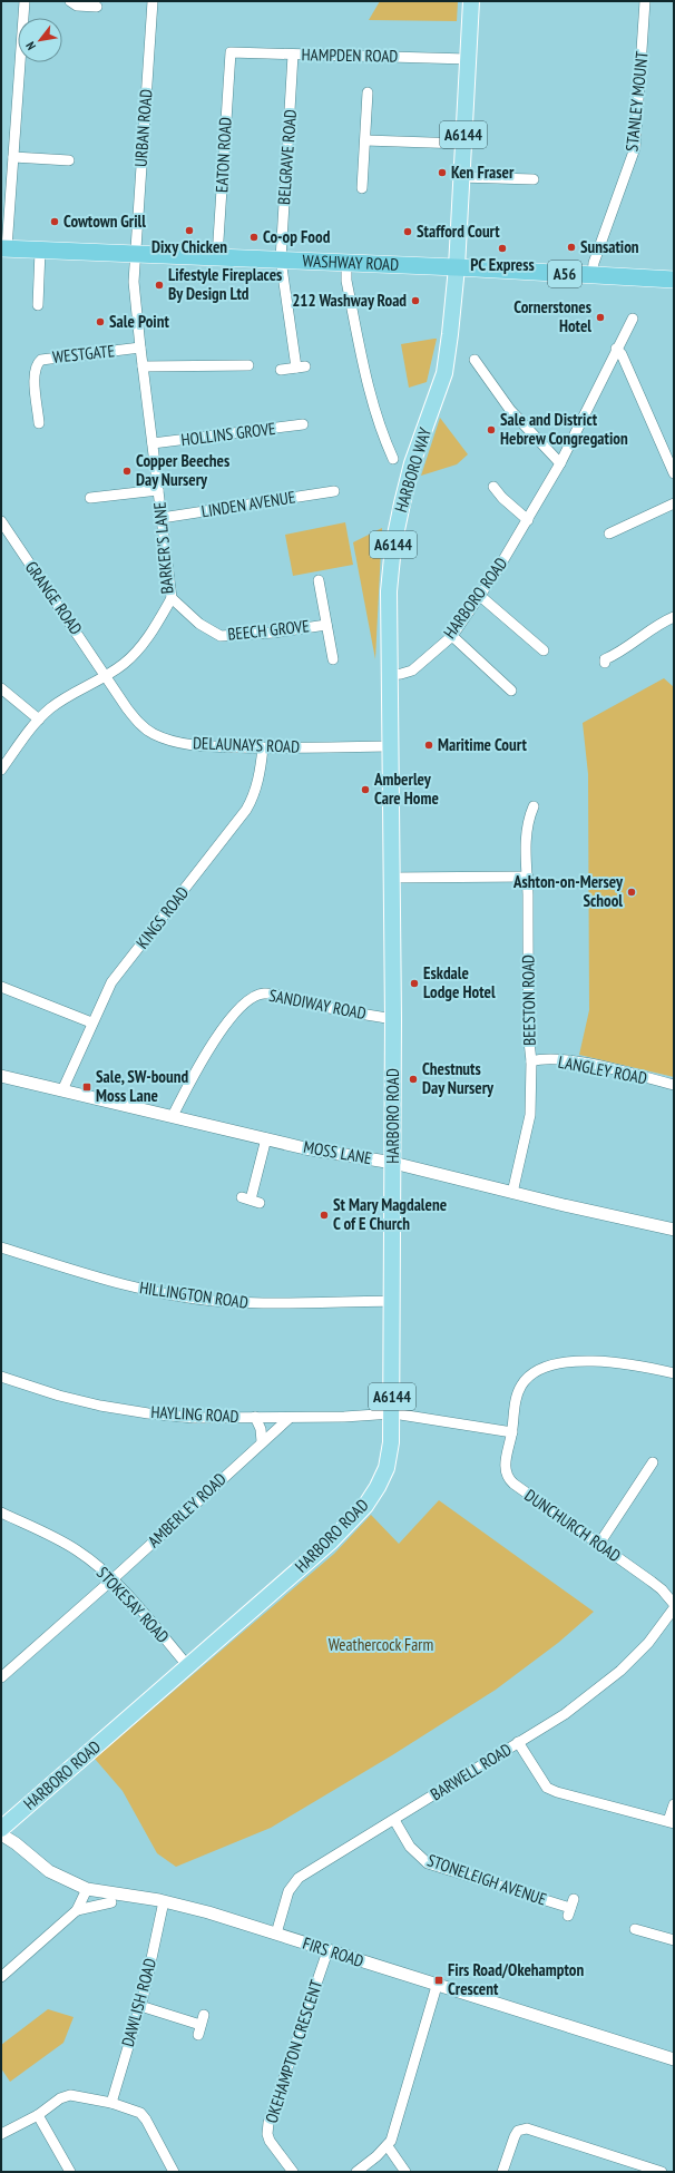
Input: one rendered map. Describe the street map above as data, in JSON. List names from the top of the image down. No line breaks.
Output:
{"streets":{"highway":["WASHWAY ROAD","A56"],"main road":["A6144","HARBORO WAY","HARBORO ROAD"],"street":["HAMPDEN ROAD","STANLEY MOUNT","URBAN ROAD","EATON ROAD","BELGRAVE ROAD","WESTGATE","HOLLINS GROVE","LINDEN AVENUE","BARKER'S LANE","GRANGE ROAD","BEECH GROVE","DELAUNAYS ROAD","KINGS ROAD","BEESTON ROAD","SANDIWAY ROAD","LANGLEY ROAD","MOSS LANE","HILLINGTON ROAD","HAYLING ROAD","AMBERLEY ROAD","DUNCHURCH ROAD","STOKESAY ROAD","BARWELL ROAD","STONELEIGH AVENUE","FIRS ROAD","DAWLISH ROAD","OKEHAMPTON CRESCENT"]},"crossings":[["HAMPDEN ROAD","A6144"],["HAMPDEN ROAD","EATON ROAD"],["HAMPDEN ROAD","BELGRAVE ROAD"],["STANLEY MOUNT","WASHWAY ROAD"],["URBAN ROAD","WASHWAY ROAD"],["URBAN ROAD","BARKER'S LANE"],["A6144","WASHWAY ROAD"],["A6144","HARBORO WAY"],["EATON ROAD","WASHWAY ROAD"],["BELGRAVE ROAD","WASHWAY ROAD"],["WASHWAY ROAD","HARBORO WAY"],["WASHWAY ROAD","BARKER'S LANE"],["WESTGATE","BARKER'S LANE"],["HOLLINS GROVE","BARKER'S LANE"],["HARBORO WAY","HARBORO ROAD"],["LINDEN AVENUE","BARKER'S LANE"],["BARKER'S LANE","GRANGE ROAD"],["BARKER'S LANE","BEECH GROVE"],["BARKER'S LANE","DELAUNAYS ROAD"],["GRANGE ROAD","DELAUNAYS ROAD"],["HARBORO ROAD","DELAUNAYS ROAD"],["HARBORO ROAD","SANDIWAY ROAD"],["HARBORO ROAD","MOSS LANE"],["HARBORO ROAD","HILLINGTON ROAD"],["HARBORO ROAD","HAYLING ROAD"],["HARBORO ROAD","STOKESAY ROAD"],["DELAUNAYS ROAD","KINGS ROAD"],["KINGS ROAD","MOSS LANE"],["BEESTON ROAD","LANGLEY ROAD"],["BEESTON ROAD","MOSS LANE"],["SANDIWAY ROAD","MOSS LANE"],["HAYLING ROAD","AMBERLEY ROAD"],["HAYLING ROAD","DUNCHURCH ROAD"],["AMBERLEY ROAD","STOKESAY ROAD"],["BARWELL ROAD","STONELEIGH AVENUE"],["BARWELL ROAD","FIRS ROAD"],["FIRS ROAD","DAWLISH ROAD"],["FIRS ROAD","OKEHAMPTON CRESCENT"]],"parks":["Weathercock Farm"],"places":{"other":["Ken Fraser","Cowtown Grill","Dixy Chicken","Stafford Court","Co-op Food","Sunsation","PC Express","Lifestyle Fireplaces By Design Ltd","212 Washway Road","Cornerstones Hotel","Sale Point","Sale and District Hebrew Congregation","Copper Beeches Day Nursery","Maritime Court","Amberley Care Home","Ashton-on-Mersey School","Eskdale Lodge Hotel","Chestnuts Day Nursery","St Mary Magdalene C of E Church"],"transit":["Sale, SW-bound Moss Lane","Firs Road/Okehampton Crescent"]},"north":"bottom left"}
